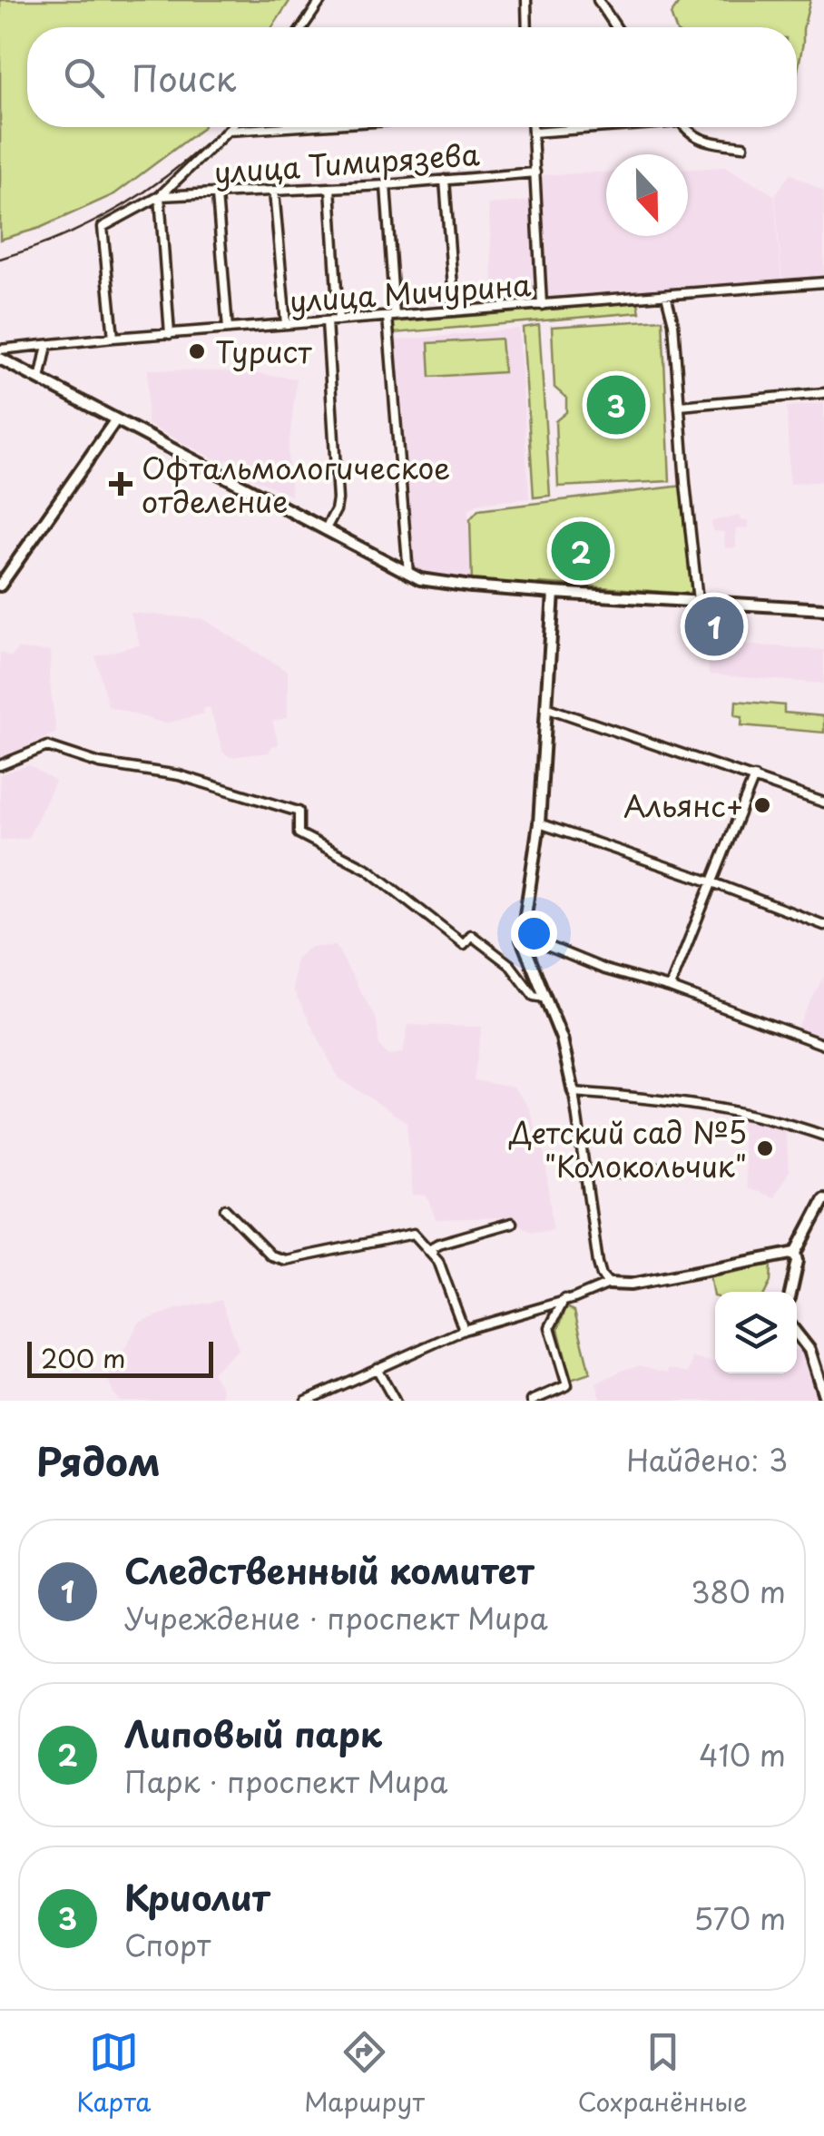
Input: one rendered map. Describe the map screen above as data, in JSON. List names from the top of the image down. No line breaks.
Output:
{"streets":{"street":["улица Тимирязева","улица Мичурина"]},"places":{"other":["Турист","Альянс+","Детский сад №5 \"Колокольчик\""],"health":["Офтальмологическое отделение"]},"scale_bar":"200 m","north":"bottom","page":{"search":"Поиск","pins":["3","2","1"],"scale":"200 m","heading":["Рядом","Найдено: 3"],"list":[{"mark":"1","name":"Следственный комитет","note":"Учреждение · проспект Мира","value":"380 m"},{"mark":"2","name":"Липовый парк","note":"Парк · проспект Мира","value":"410 m"},{"mark":"3","name":"Криолит","note":"Спорт","value":"570 m"}],"nav":["Карта","Маршрут","Сохранённые"]}}
